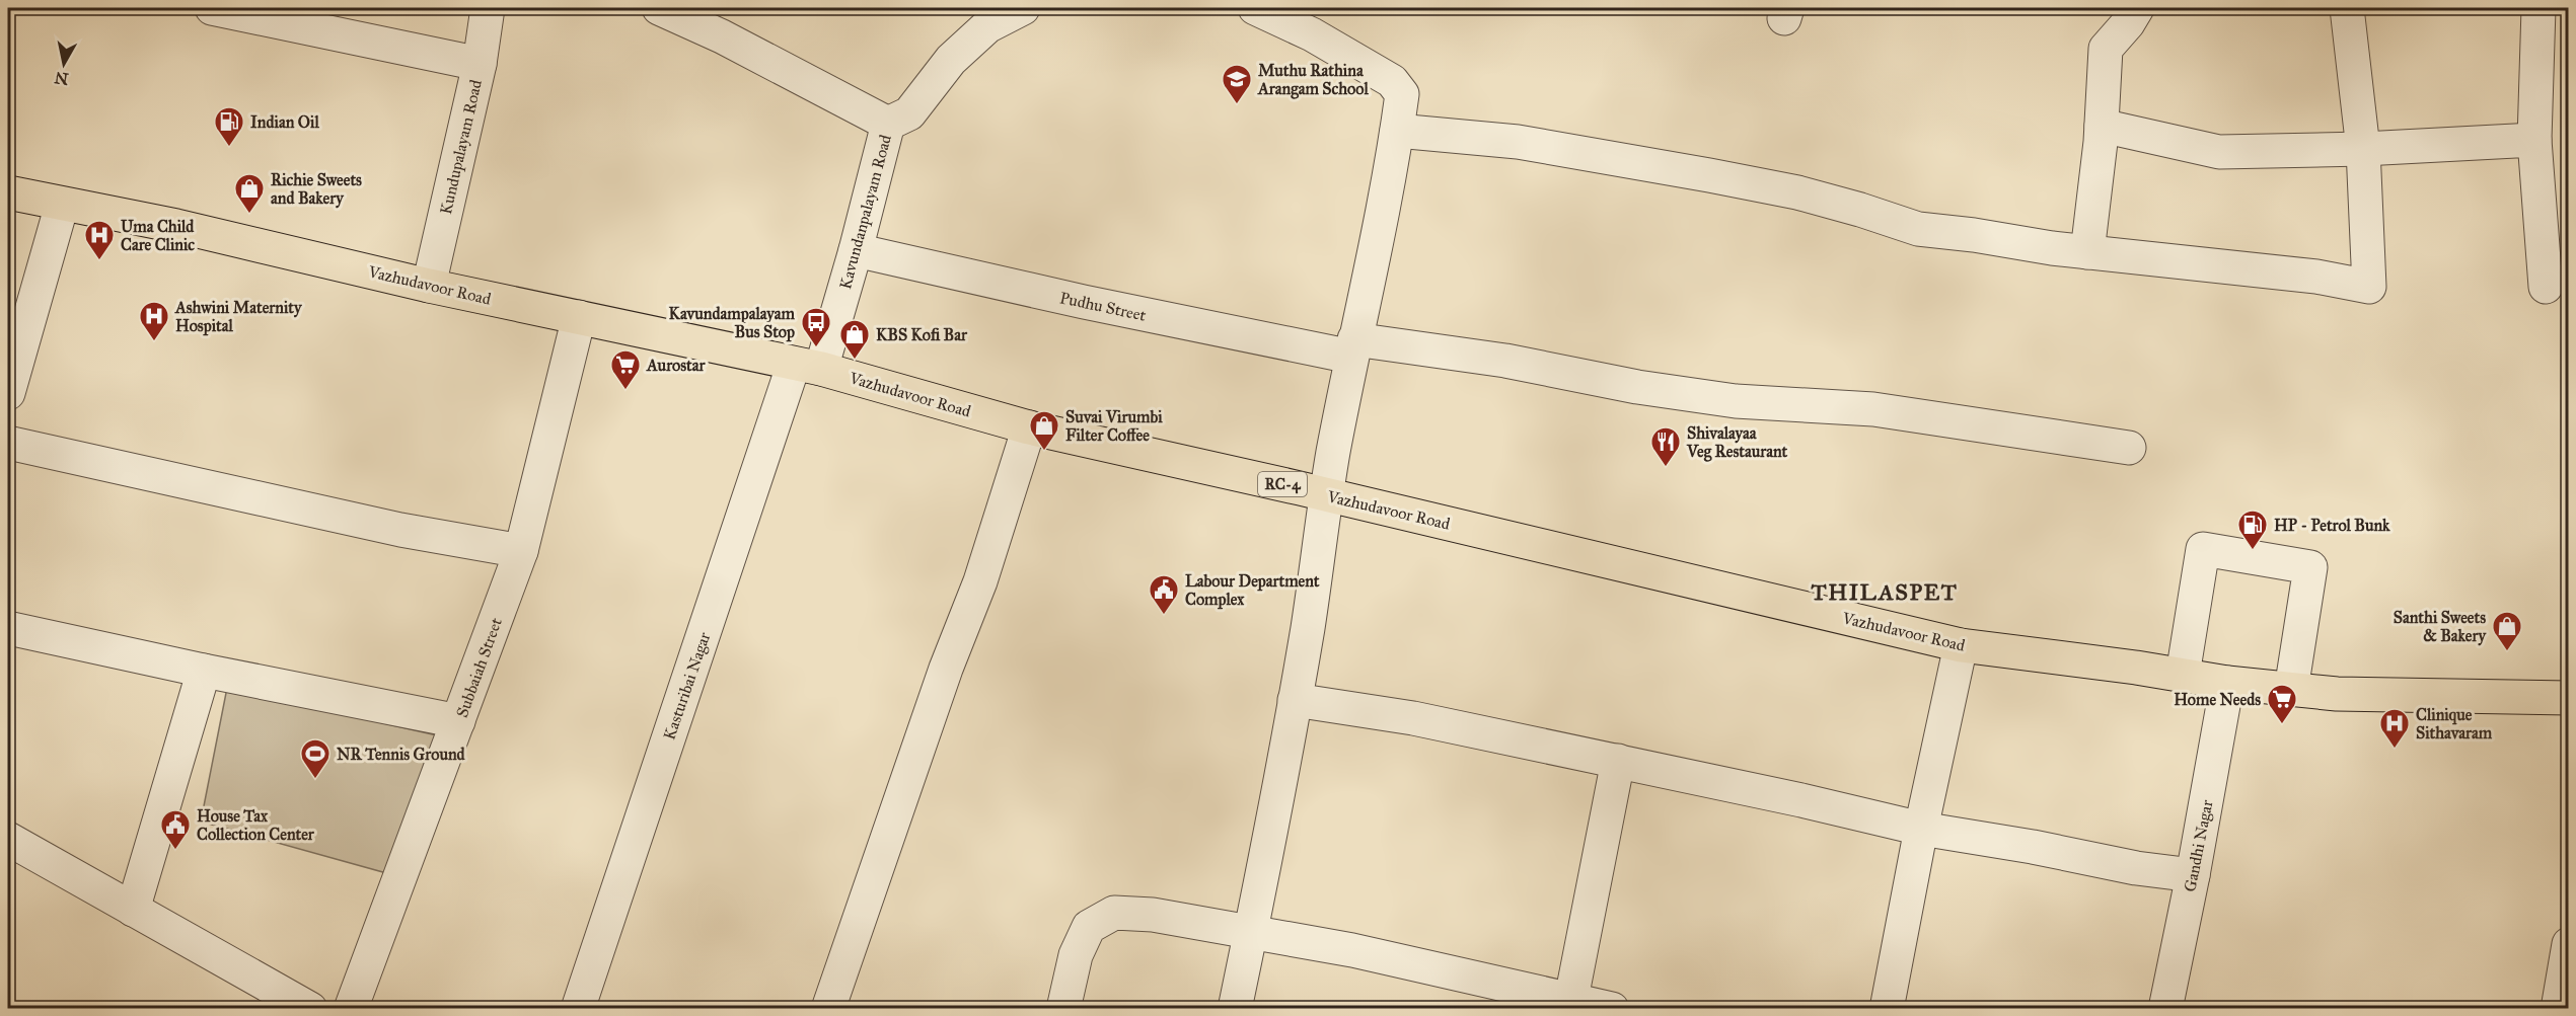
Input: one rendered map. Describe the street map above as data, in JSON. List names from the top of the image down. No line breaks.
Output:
{"streets":{"main road":["Vazhudavoor Road","RC-4"],"street":["Kundupalayam Road","Kavundanpalayam Road","Pudhu Street","Subbaiah Street","Kasturibai Nagar","Gandhi Nagar"]},"crossings":[["Kundupalayam Road","Vazhudavoor Road"],["Kavundanpalayam Road","Vazhudavoor Road"],["Kavundanpalayam Road","Pudhu Street"],["Kavundanpalayam Road","Kasturibai Nagar"],["Vazhudavoor Road","Subbaiah Street"],["Vazhudavoor Road","Kasturibai Nagar"],["Vazhudavoor Road","Gandhi Nagar"]],"districts":["THILASPET"],"places":{"school or university":["Muthu Rathina Arangam School"],"fuel station":["Indian Oil","HP - Petrol Bunk"],"shop":["Richie Sweets and Bakery","KBS Kofi Bar","Suvai Virumbi Filter Coffee","Santhi Sweets & Bakery"],"hospital":["Uma Child Care Clinic","Ashwini Maternity Hospital","Clinique Sithavaram"],"bus stop":["Kavundampalayam Bus Stop"],"supermarket":["Aurostar","Home Needs"],"restaurant":["Shivalayaa Veg Restaurant"],"public building":["Labour Department Complex","House Tax Collection Center"],"sports":["NR Tennis Ground"]},"north":"bottom"}
